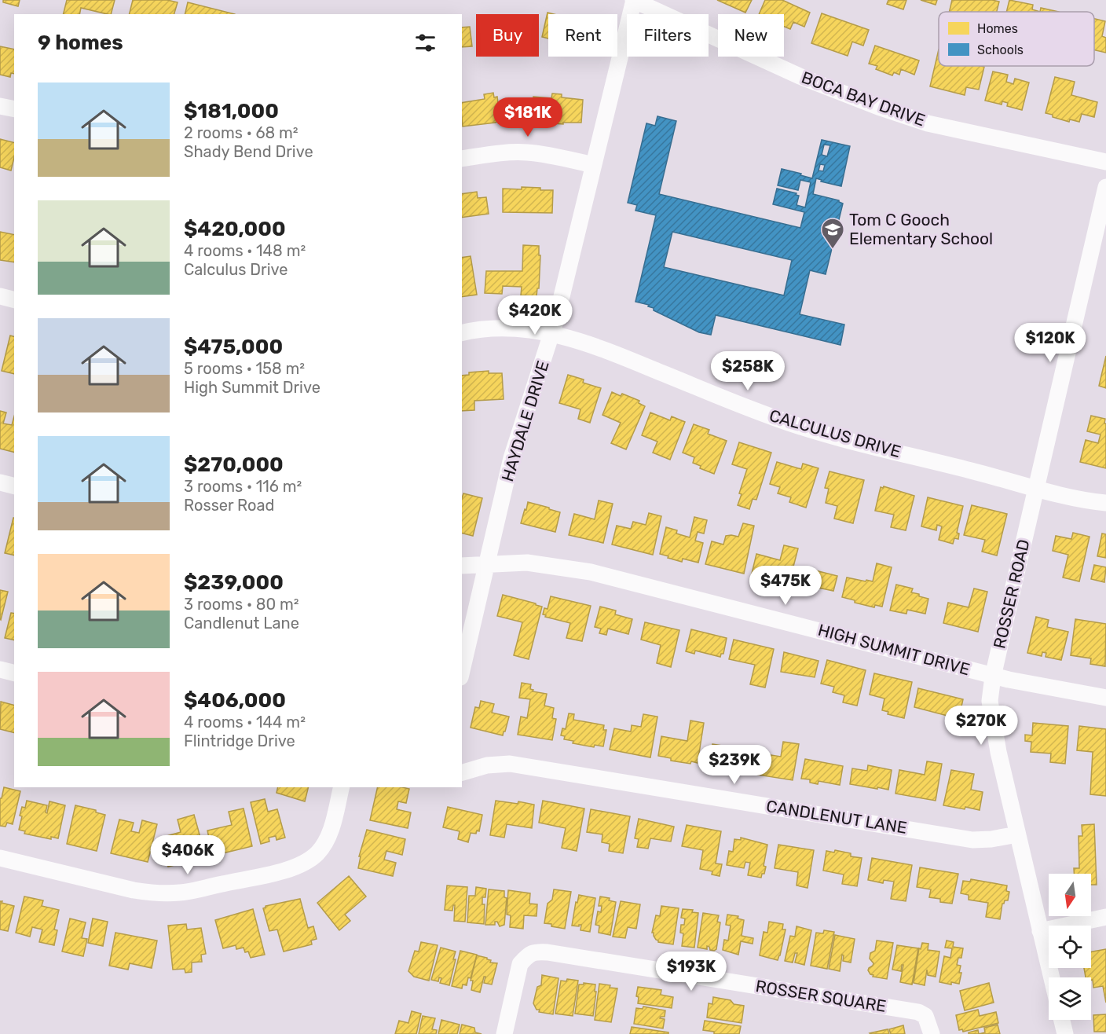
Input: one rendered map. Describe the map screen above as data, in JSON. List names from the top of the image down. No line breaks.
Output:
{"streets":{"street":["BOCA BAY DRIVE","HAYDALE DRIVE","CALCULUS DRIVE","ROSSER ROAD","HIGH SUMMIT DRIVE","CANDLENUT LANE","ROSSER SQUARE"]},"crossings":[["BOCA BAY DRIVE","HAYDALE DRIVE"],["HAYDALE DRIVE","CALCULUS DRIVE"],["HAYDALE DRIVE","HIGH SUMMIT DRIVE"],["CALCULUS DRIVE","ROSSER ROAD"],["ROSSER ROAD","HIGH SUMMIT DRIVE"],["ROSSER ROAD","CANDLENUT LANE"]],"places":{"school or university":["Tom C Gooch Elementary School"]},"legend":["Homes","Schools"],"north":"bottom","page":{"chip":["Buy","Rent","Filters","New"],"heading":"9 homes","list":[{"name":"$181,000","note":"2 rooms · 68 m² · Shady Bend Drive"},{"name":"$420,000","note":"4 rooms · 148 m² · Calculus Drive"},{"name":"$475,000","note":"5 rooms · 158 m² · High Summit Drive"},{"name":"$270,000","note":"3 rooms · 116 m² · Rosser Road"},{"name":"$239,000","note":"3 rooms · 80 m² · Candlenut Lane"},{"name":"$406,000","note":"4 rooms · 144 m² · Flintridge Drive"}],"price":["$181K","$420K","$120K","$258K","$475K","$270K","$239K","$406K","$193K"]}}
